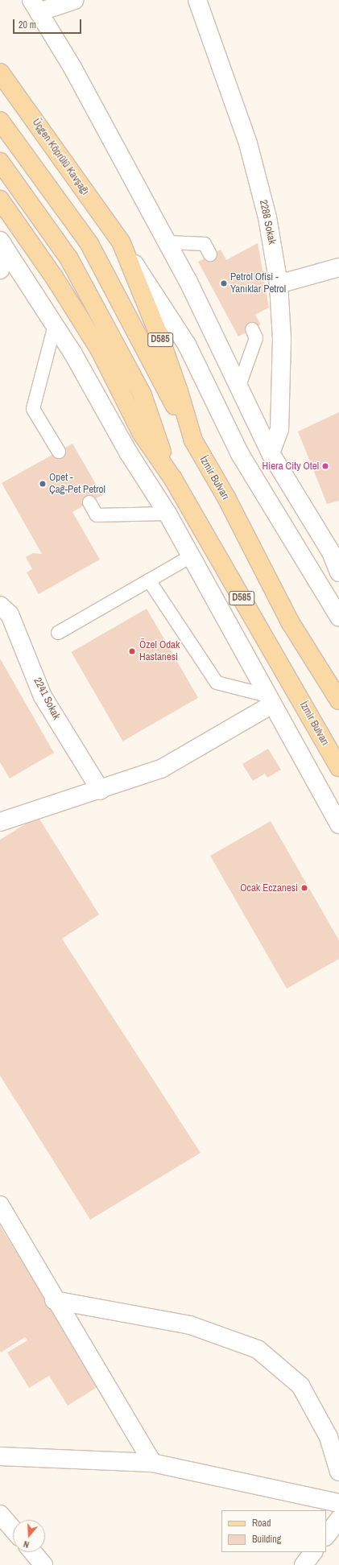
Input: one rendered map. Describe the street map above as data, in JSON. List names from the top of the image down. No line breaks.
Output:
{"streets":{"main road":["Üçgen Köprülü Kavşağı","D585","İzmir Bulvarı"],"street":["2288 Sokak","2241 Sokak"]},"crossings":[["Üçgen Köprülü Kavşağı","İzmir Bulvarı"]],"places":["Petrol Ofisi - Yanıklar Petrol","Hiera City Otel","Opet - Çağ-Pet Petrol","Özel Odak Hastanesi","Ocak Eczanesi"],"legend":["Road","Building"],"scale_bar":"20 m","north":"bottom"}
